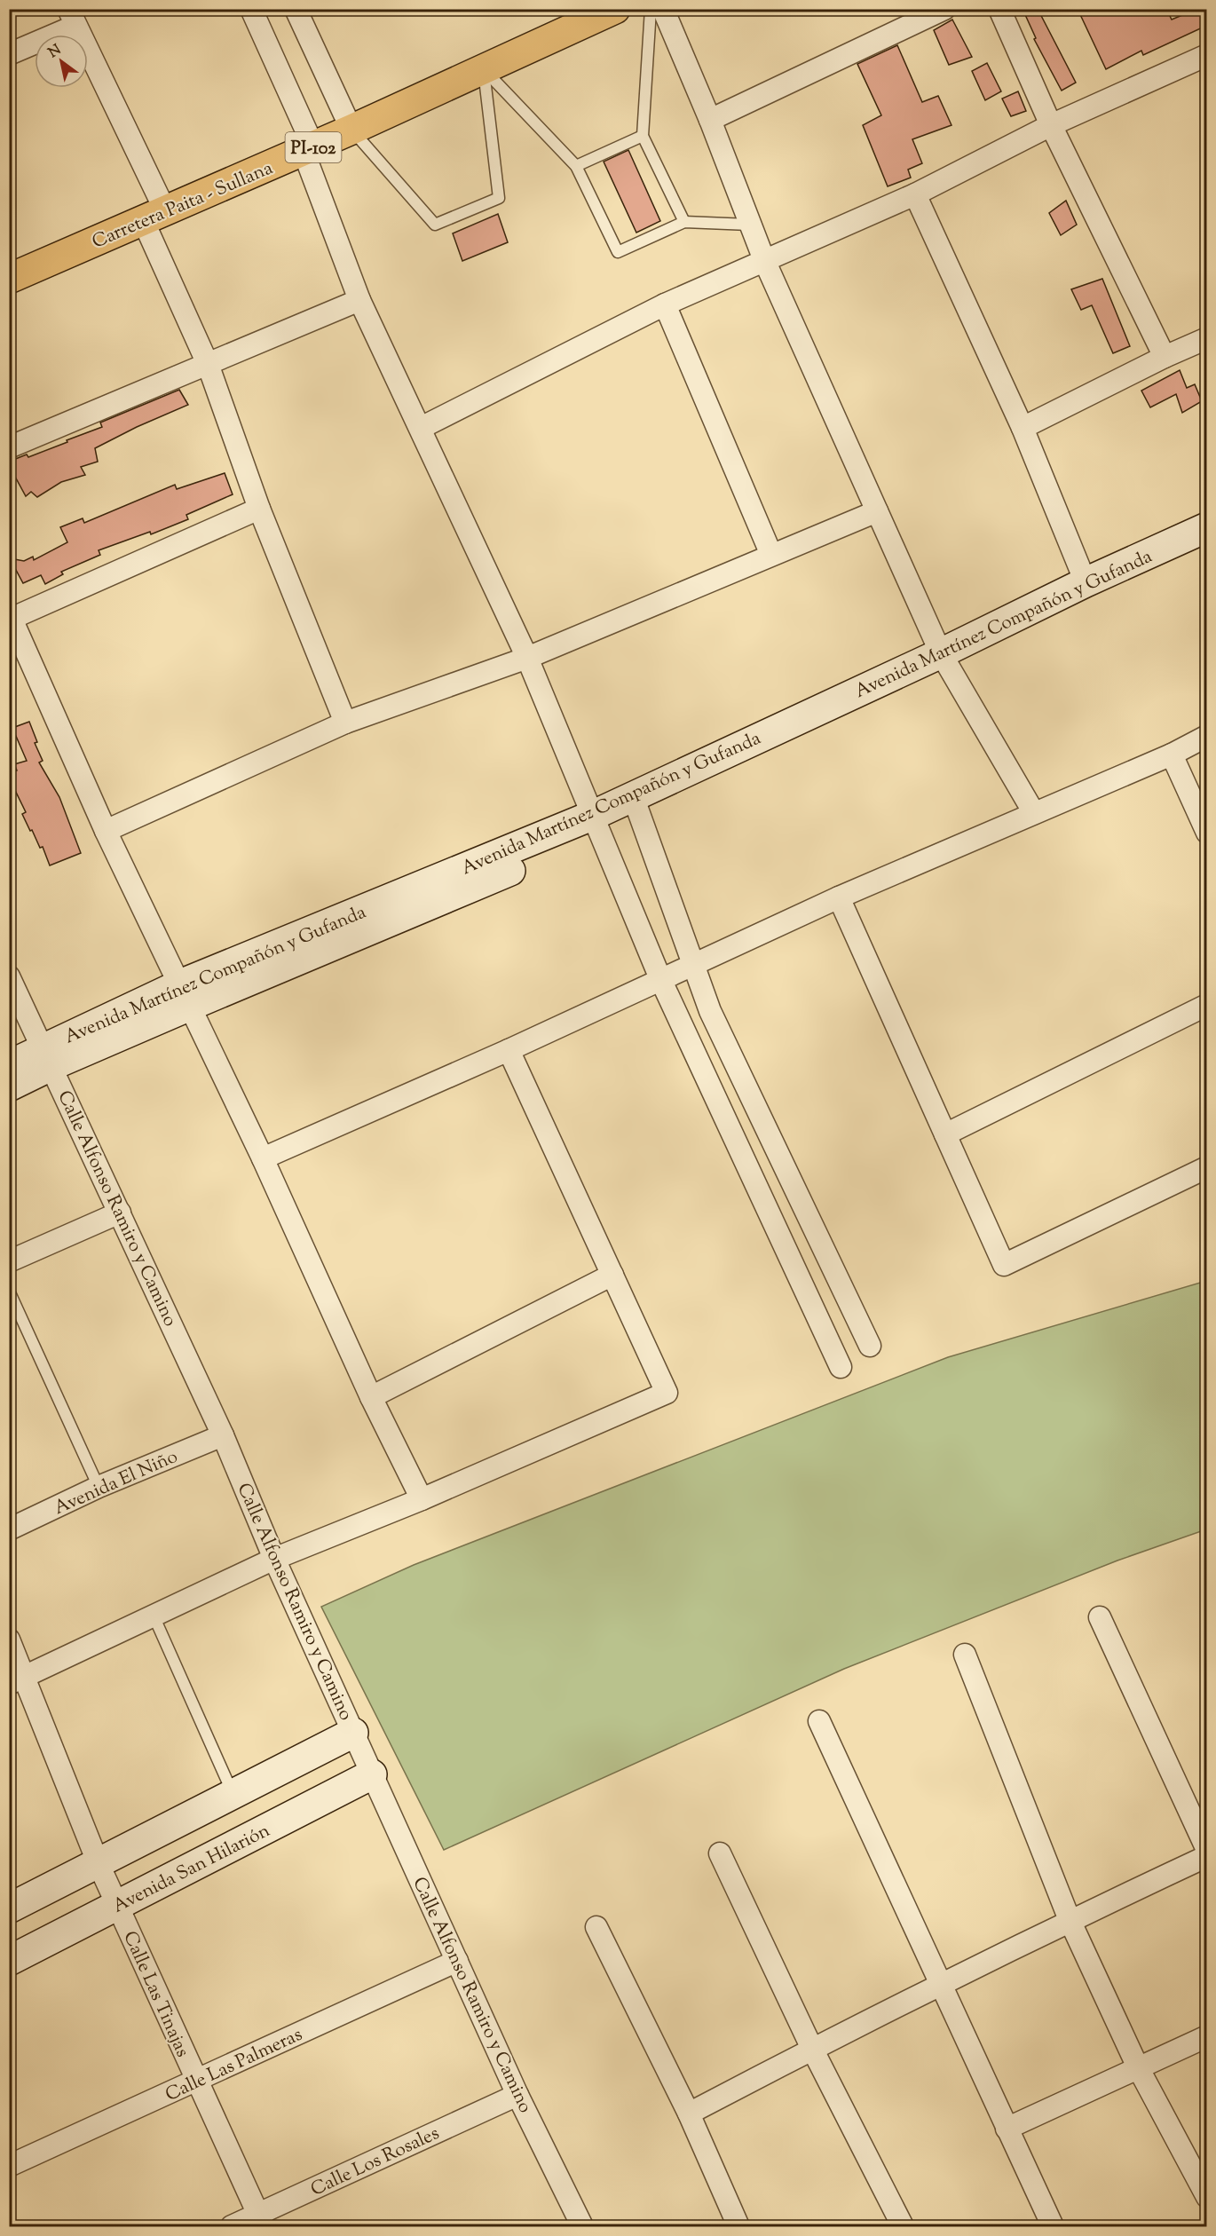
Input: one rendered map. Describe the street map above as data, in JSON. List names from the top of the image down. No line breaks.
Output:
{"streets":{"main road":["PI-102","Carretera Paita - Sullana"],"street":["Avenida Martínez Compañón y Gufanda","Calle Alfonso Ramiro y Camino","Avenida El Niño","Avenida San Hilarión","Calle Las Tinajas","Calle Las Palmeras","Calle Los Rosales"]},"crossings":[["Avenida Martínez Compañón y Gufanda","Calle Alfonso Ramiro y Camino"],["Calle Alfonso Ramiro y Camino","Avenida El Niño"],["Calle Alfonso Ramiro y Camino","Avenida San Hilarión"],["Calle Alfonso Ramiro y Camino","Calle Las Palmeras"],["Calle Alfonso Ramiro y Camino","Calle Los Rosales"],["Avenida San Hilarión","Calle Las Tinajas"],["Calle Las Tinajas","Calle Las Palmeras"],["Calle Las Tinajas","Calle Los Rosales"]],"north":"top left"}
